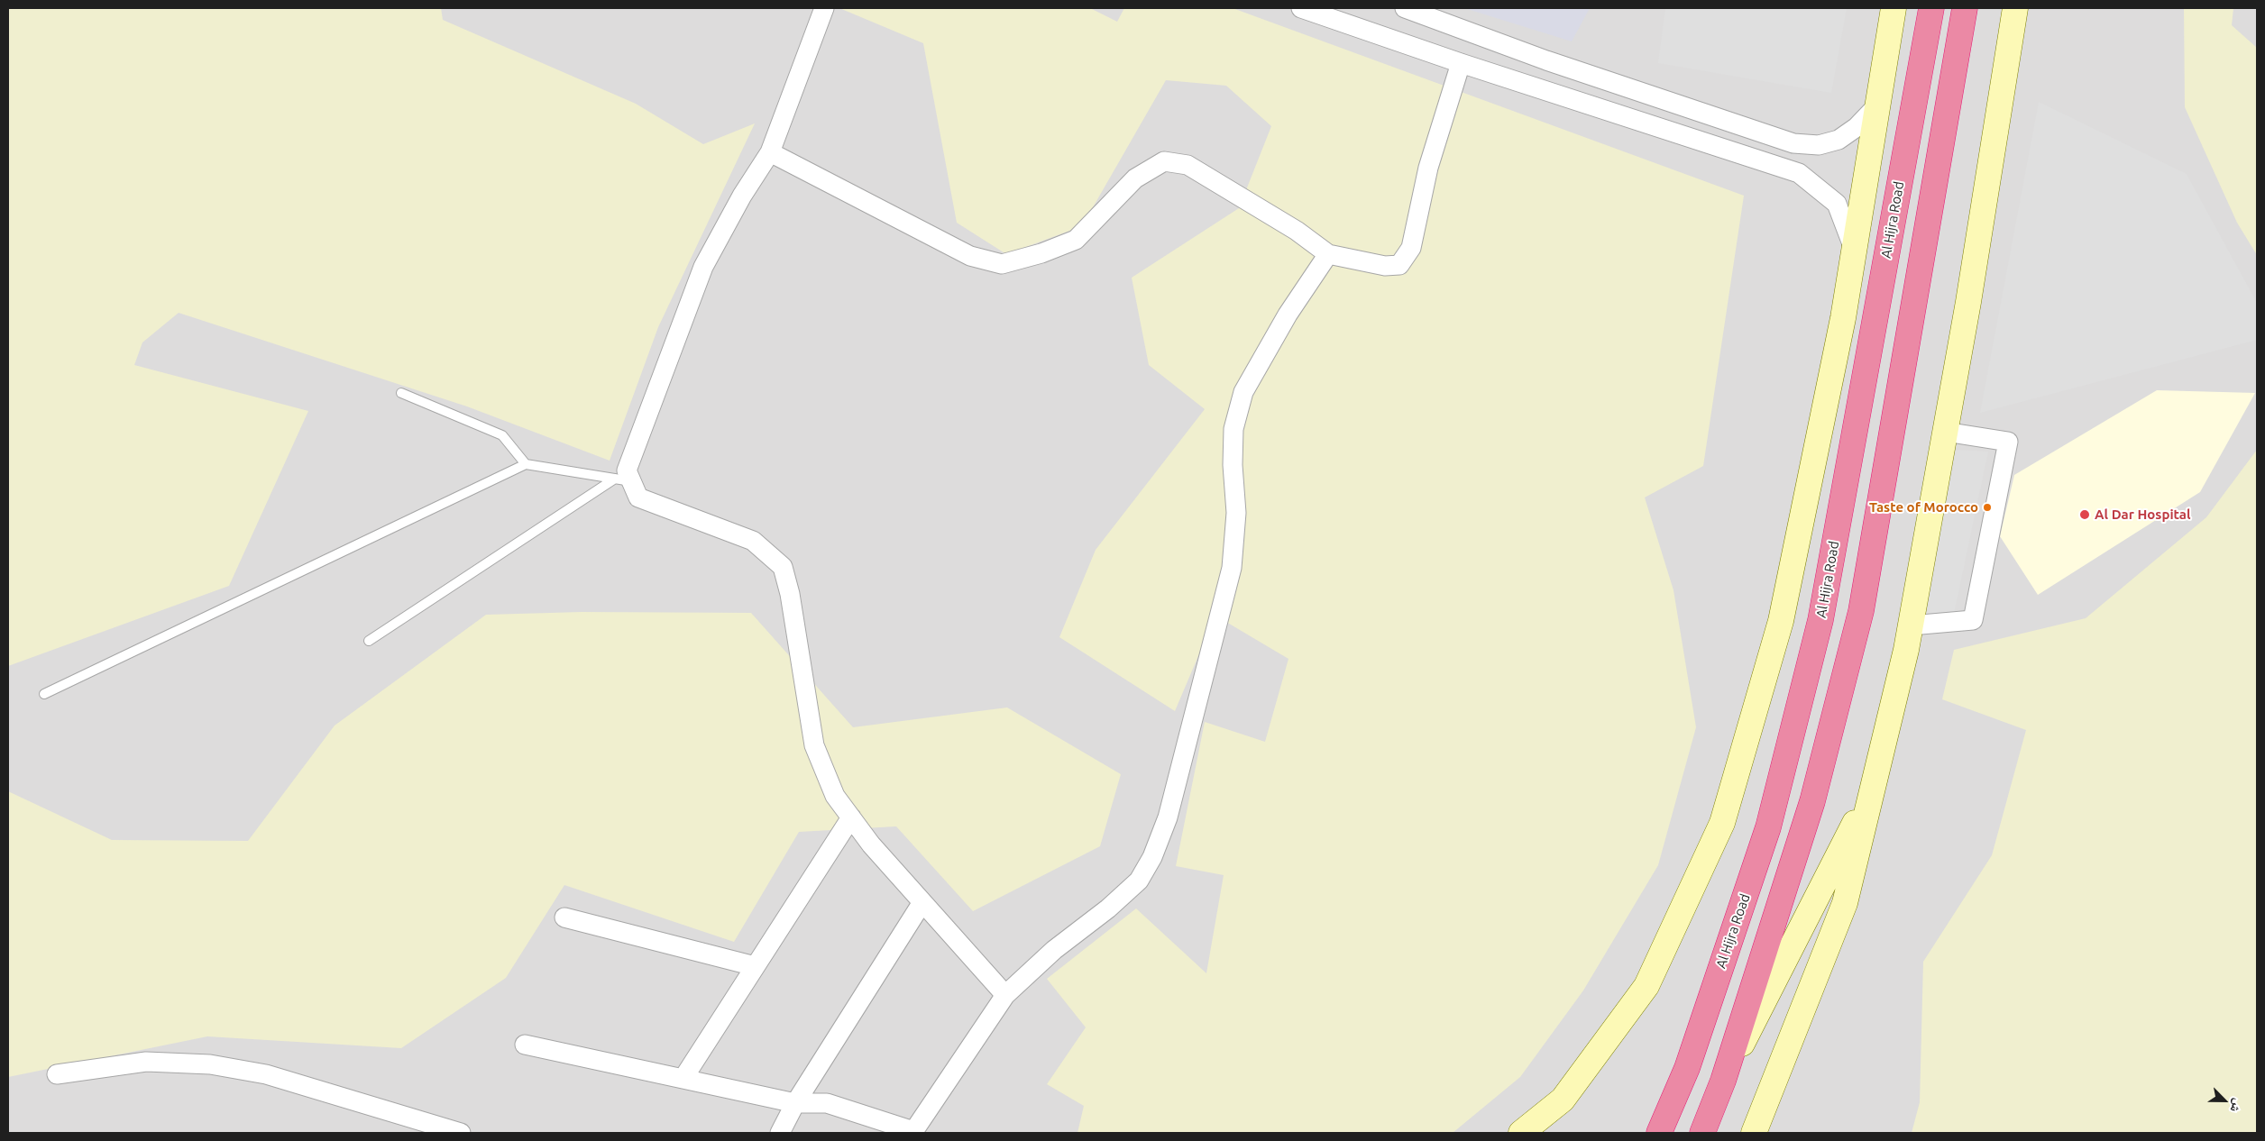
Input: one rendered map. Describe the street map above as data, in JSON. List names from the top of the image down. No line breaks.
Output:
{"streets":{"highway":["Al Hijra Road"]},"places":["Taste of Morocco","Al Dar Hospital"],"north":"bottom right"}
